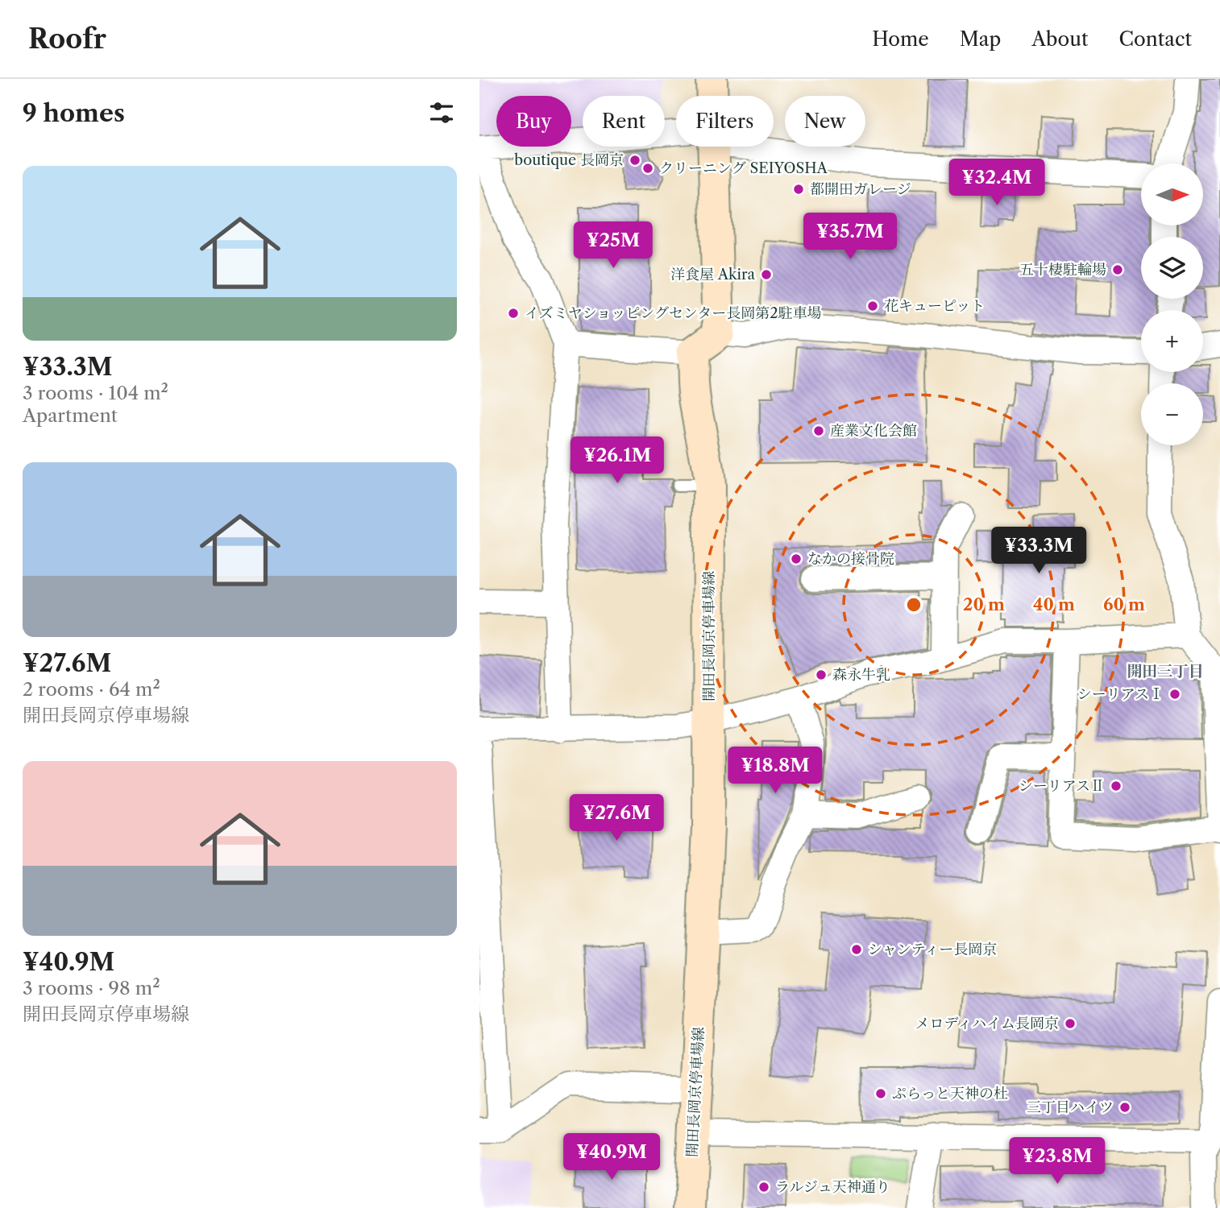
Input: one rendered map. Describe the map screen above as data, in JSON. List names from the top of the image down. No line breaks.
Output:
{"streets":{"main road":["開田長岡京停車場線"]},"districts":["開田三丁目"],"places":["boutique 長岡京","クリーニング SEIYOSHA","都開田ガレージ","五十棲駐輪場","洋食屋 Akira","花キューピット","イズミヤショッピングセンター長岡第2駐車場","産業文化会館","なかの接骨院","森永牛乳","シーリアスⅠ","シーリアスⅡ","シャンティー長岡京","メロディハイム長岡京","ぷらっと天神の杜","三丁目ハイツ","ラルジュ天神通り"],"north":"right","page":{"header":"Roofr","nav":["Home","Map","About","Contact"],"heading":"9 homes","chip":["Buy","Rent","Filters","New"],"list":[{"name":"¥33.3M","note":"3 rooms · 104 m² · Apartment"},{"name":"¥27.6M","note":"2 rooms · 64 m² · 開田長岡京停車場線"},{"name":"¥40.9M","note":"3 rooms · 98 m² · 開田長岡京停車場線"}],"price":["¥32.4M","¥35.7M","¥25M","¥26.1M","¥33.3M","¥18.8M","¥27.6M","¥40.9M","¥23.8M"],"map_buttons":["+","−"]},"rings":["20 m","40 m","60 m"]}
